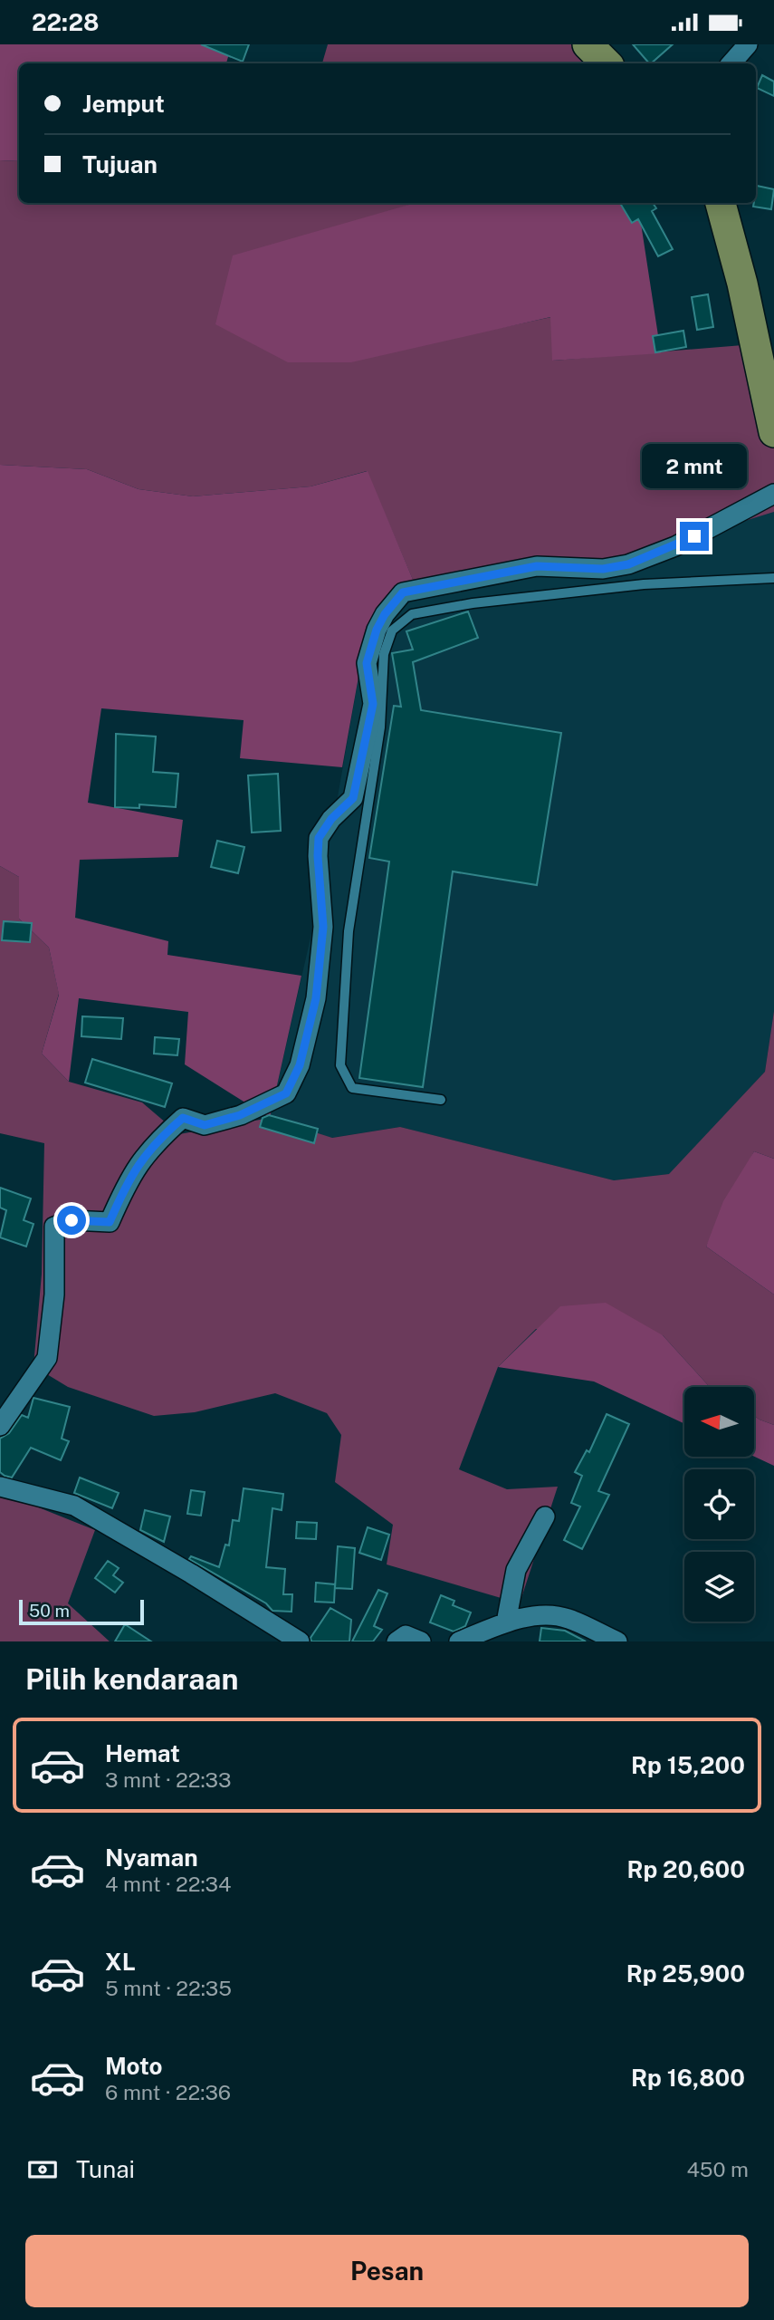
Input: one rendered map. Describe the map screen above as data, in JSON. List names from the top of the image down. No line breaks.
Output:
{"scale_bar":"50 m","north":"left","page":{"status":"22:28","banner":["Jemput","Tujuan"],"bubble":"2 mnt","scale":"50 m","heading":"Pilih kendaraan","list":[{"name":"Hemat","note":"3 mnt · 22:33","value":"Rp 15,200"},{"name":"Nyaman","note":"4 mnt · 22:34","value":"Rp 20,600"},{"name":"XL","note":"5 mnt · 22:35","value":"Rp 25,900"},{"name":"Moto","note":"6 mnt · 22:36","value":"Rp 16,800"}],"pay":["Tunai","450 m"],"buttons":"Pesan"}}
